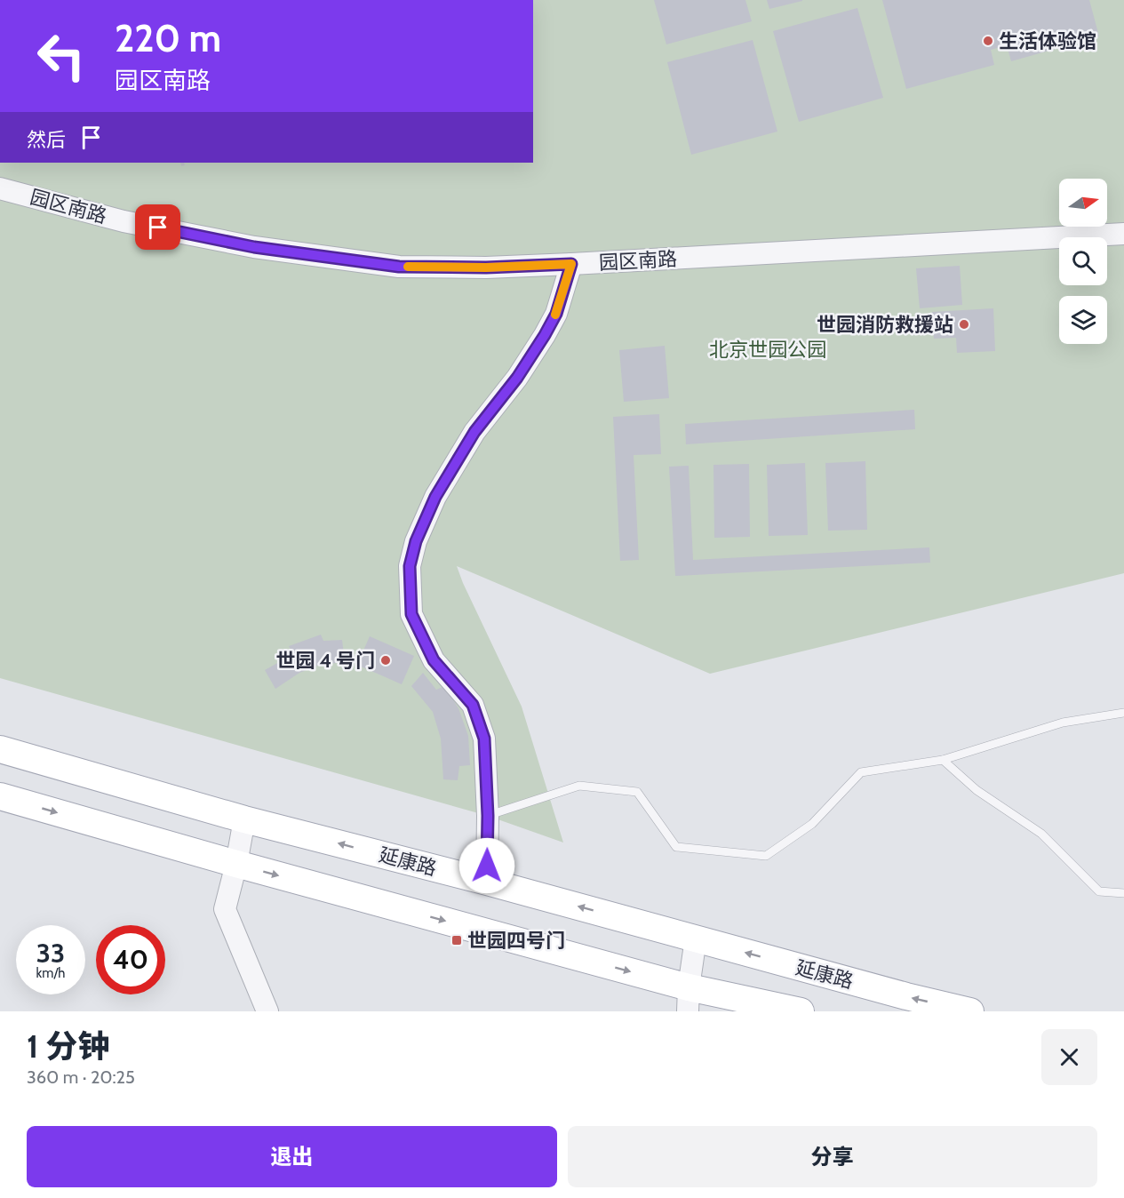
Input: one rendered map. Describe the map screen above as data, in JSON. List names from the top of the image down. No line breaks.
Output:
{"streets":{"main road":["延康路"],"street":["园区南路"]},"parks":["北京世园公园"],"places":{"other":["生活体验馆","世园消防救援站","世园 4 号门"],"transit":["世园四号门"]},"north":"right","page":{"turn":["220 m","园区南路"],"then":"然后","speed":"33 km/h","limit":"40","heading":["1 分钟","360 m · 20:25"],"buttons":["退出","分享"]}}
